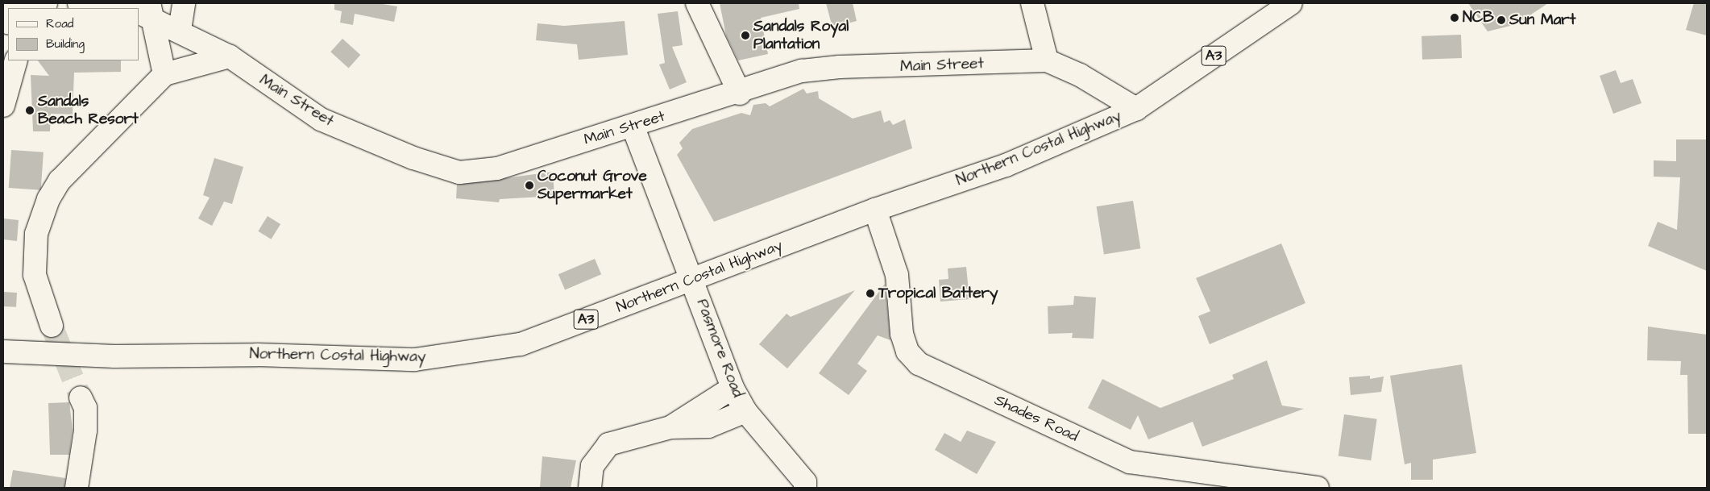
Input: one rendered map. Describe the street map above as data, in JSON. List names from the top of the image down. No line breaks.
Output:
{"streets":{"street":["A3","Main Street","Northern Costal Highway","Pasmore Road","Shades Road"]},"crossings":[["A3","Main Street"],["A3","Northern Costal Highway"],["Main Street","Northern Costal Highway"],["Main Street","Pasmore Road"],["Northern Costal Highway","Pasmore Road"],["Northern Costal Highway","Shades Road"]],"places":["NCB","Sun Mart","Sandals Royal Plantation","Sandals Beach Resort","Coconut Grove Supermarket","Tropical Battery"],"legend":["Road","Building"]}
